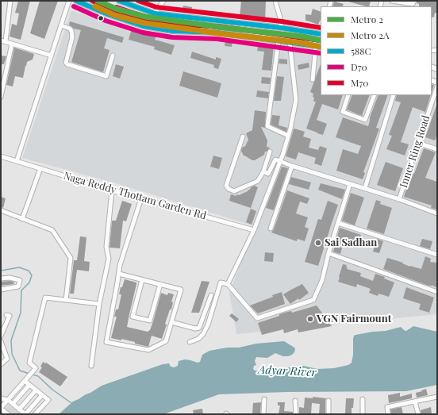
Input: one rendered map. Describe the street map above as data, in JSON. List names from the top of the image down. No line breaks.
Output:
{"streets":{"street":["Inner Ring Road","Naga Reddy Thottam Garden Rd"]},"water":["Adyar River"],"places":["Sai Sadhan","VGN Fairmount"],"lines":["metro line 2","transit line 588C","transit line M70","metro line 2A","transit line D70"],"legend":["Metro 2","Metro 2A","588C","D70","M70"]}
